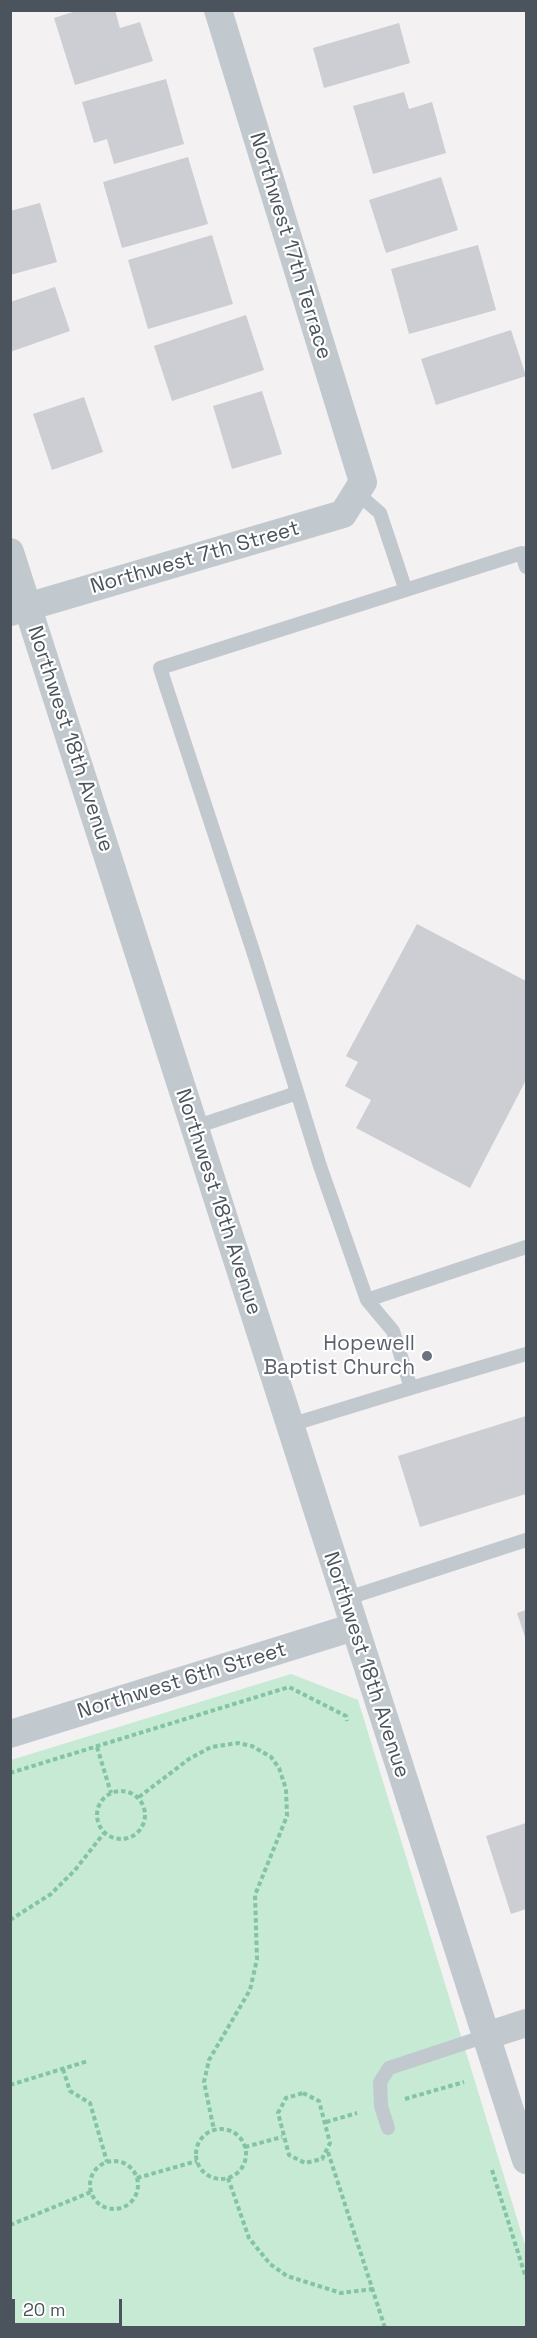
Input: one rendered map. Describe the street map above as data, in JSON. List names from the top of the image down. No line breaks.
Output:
{"streets":{"street":["Northwest 17th Terrace","Northwest 7th Street","Northwest 18th Avenue","Northwest 6th Street"]},"crossings":[["Northwest 17th Terrace","Northwest 7th Street"],["Northwest 7th Street","Northwest 18th Avenue"],["Northwest 18th Avenue","Northwest 6th Street"]],"places":["Hopewell Baptist Church"],"scale_bar":"20 m"}
